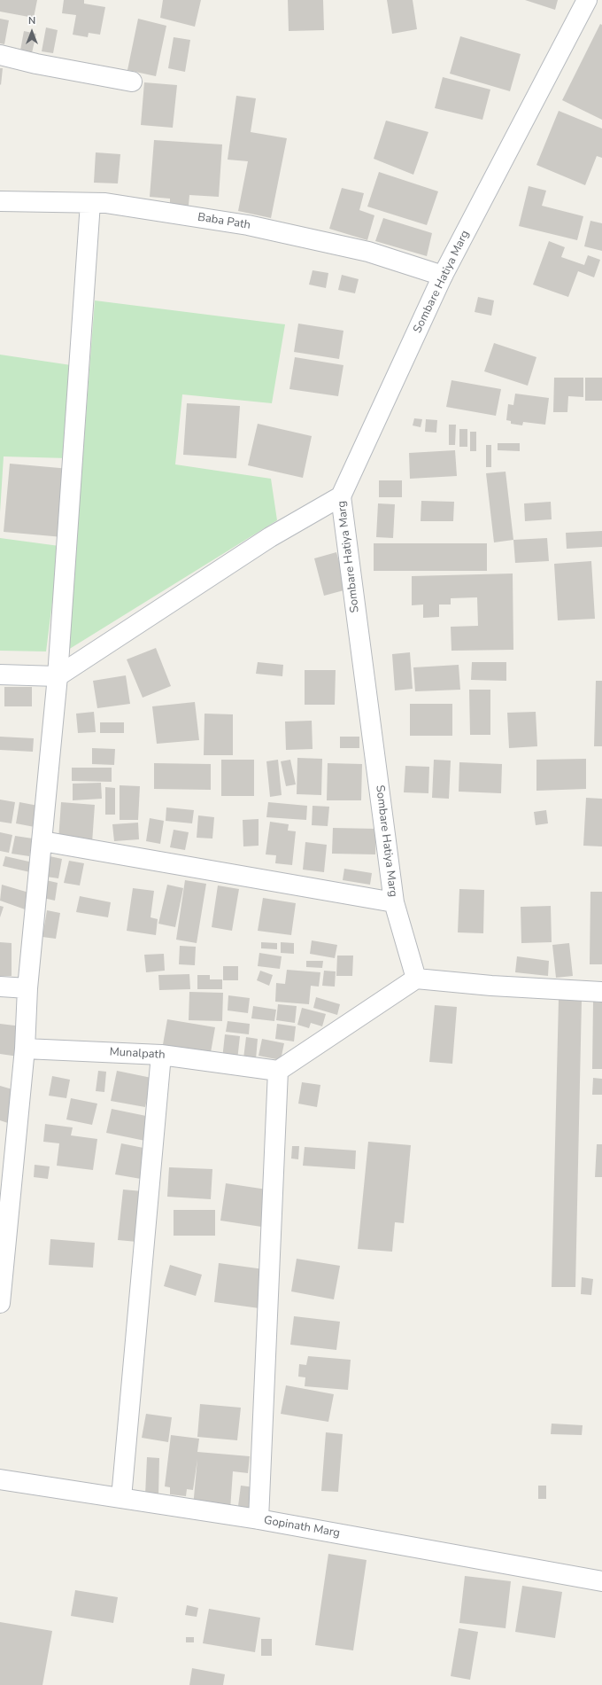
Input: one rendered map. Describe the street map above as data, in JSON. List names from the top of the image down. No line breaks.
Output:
{"streets":{"street":["Baba Path","Sombare Hatiya Marg","Munalpath","Gopinath Marg"]},"crossings":[["Baba Path","Sombare Hatiya Marg"]],"north":"top"}
